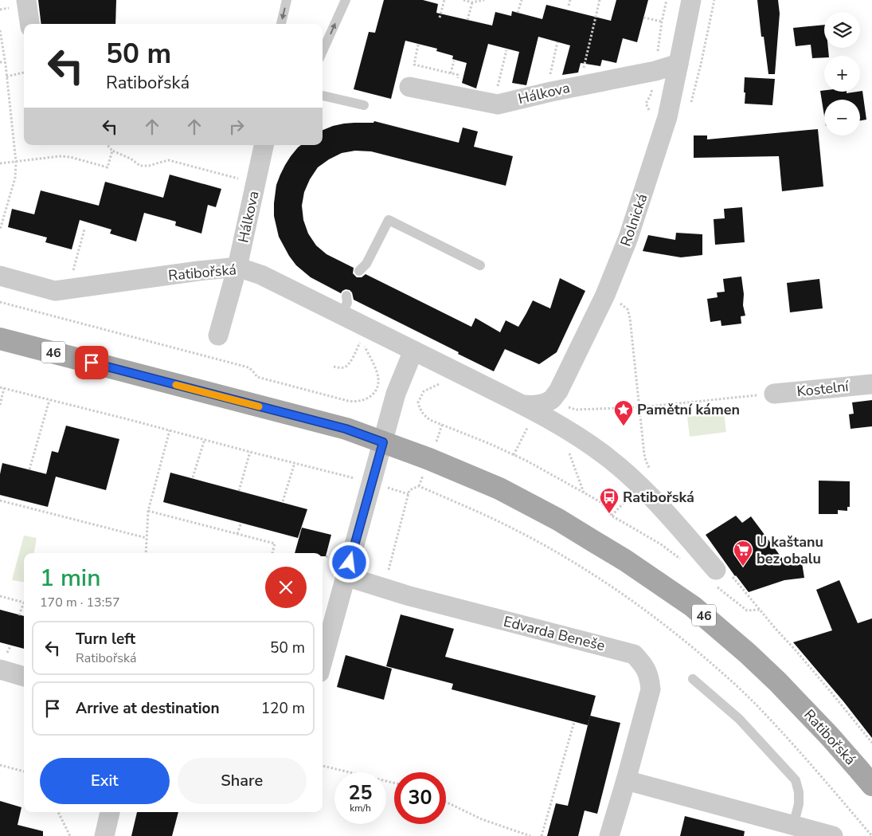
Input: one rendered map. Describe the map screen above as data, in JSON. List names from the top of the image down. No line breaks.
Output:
{"streets":{"main road":["Ratibořská","46"],"street":["Hálkova","Rolnická","Kostelní","Edvarda Beneše"]},"crossings":[["Hálkova","Rolnická"],["Hálkova","Ratibořská"]],"places":{"place":["Pamětní kámen"],"bus stop":["Ratibořská"],"supermarket":["U kaštanu bez obalu"]},"page":{"map_buttons":["+","−"],"turn":["50 m","Ratibořská"],"heading":["1 min","170 m · 13:57"],"list":[{"name":"Turn left","note":"Ratibořská","value":"50 m"},{"name":"Arrive at destination","value":"120 m"}],"buttons":["Exit","Share"],"speed":"25 km/h","limit":"30"}}
